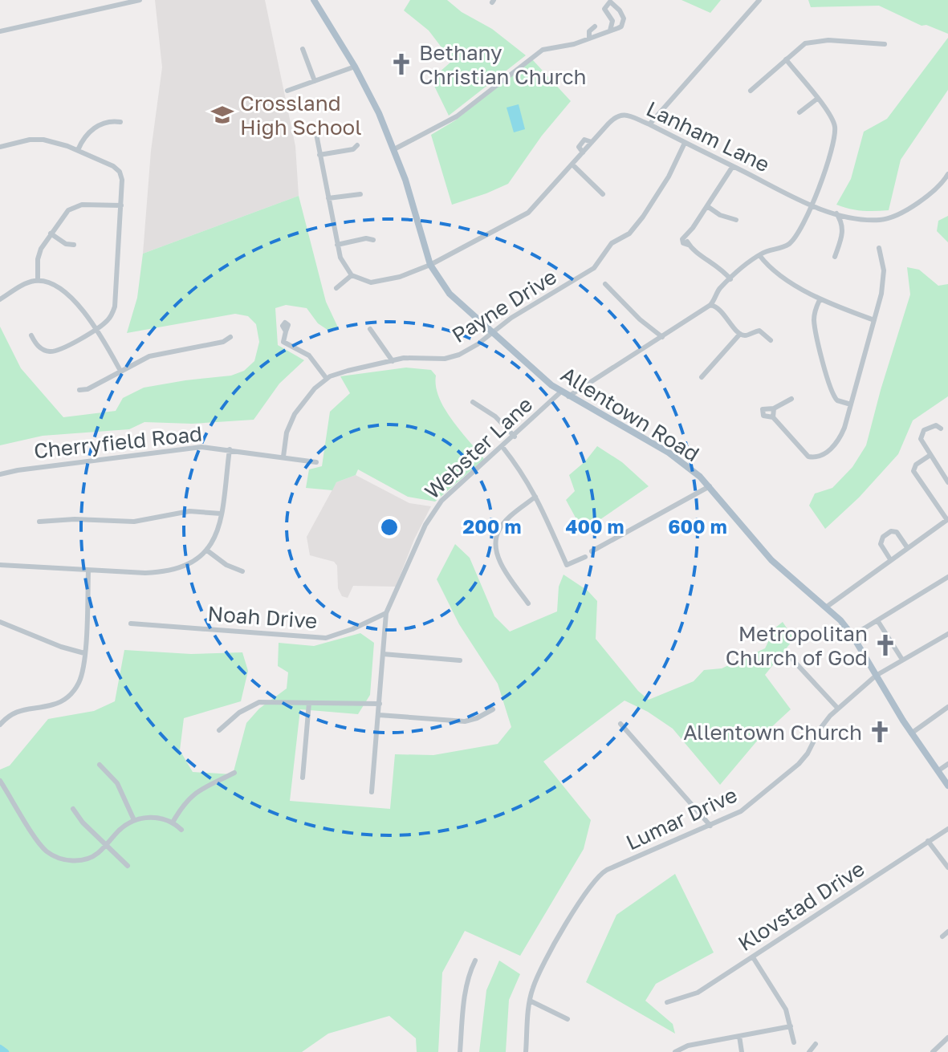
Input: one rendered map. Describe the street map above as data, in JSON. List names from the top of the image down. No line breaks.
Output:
{"streets":{"main road":["Allentown Road"],"street":["Lanham Lane","Payne Drive","Cherryfield Road","Webster Lane","Noah Drive","Lumar Drive","Klovstad Drive"]},"crossings":[["Lanham Lane","Payne Drive"],["Payne Drive","Allentown Road"],["Payne Drive","Cherryfield Road"],["Allentown Road","Webster Lane"],["Allentown Road","Lumar Drive"],["Webster Lane","Noah Drive"]],"places":{"church":["Bethany Christian Church","Metropolitan Church of God","Allentown Church"],"school or university":["Crossland High School"]},"rings":["200 m","400 m","600 m"]}
